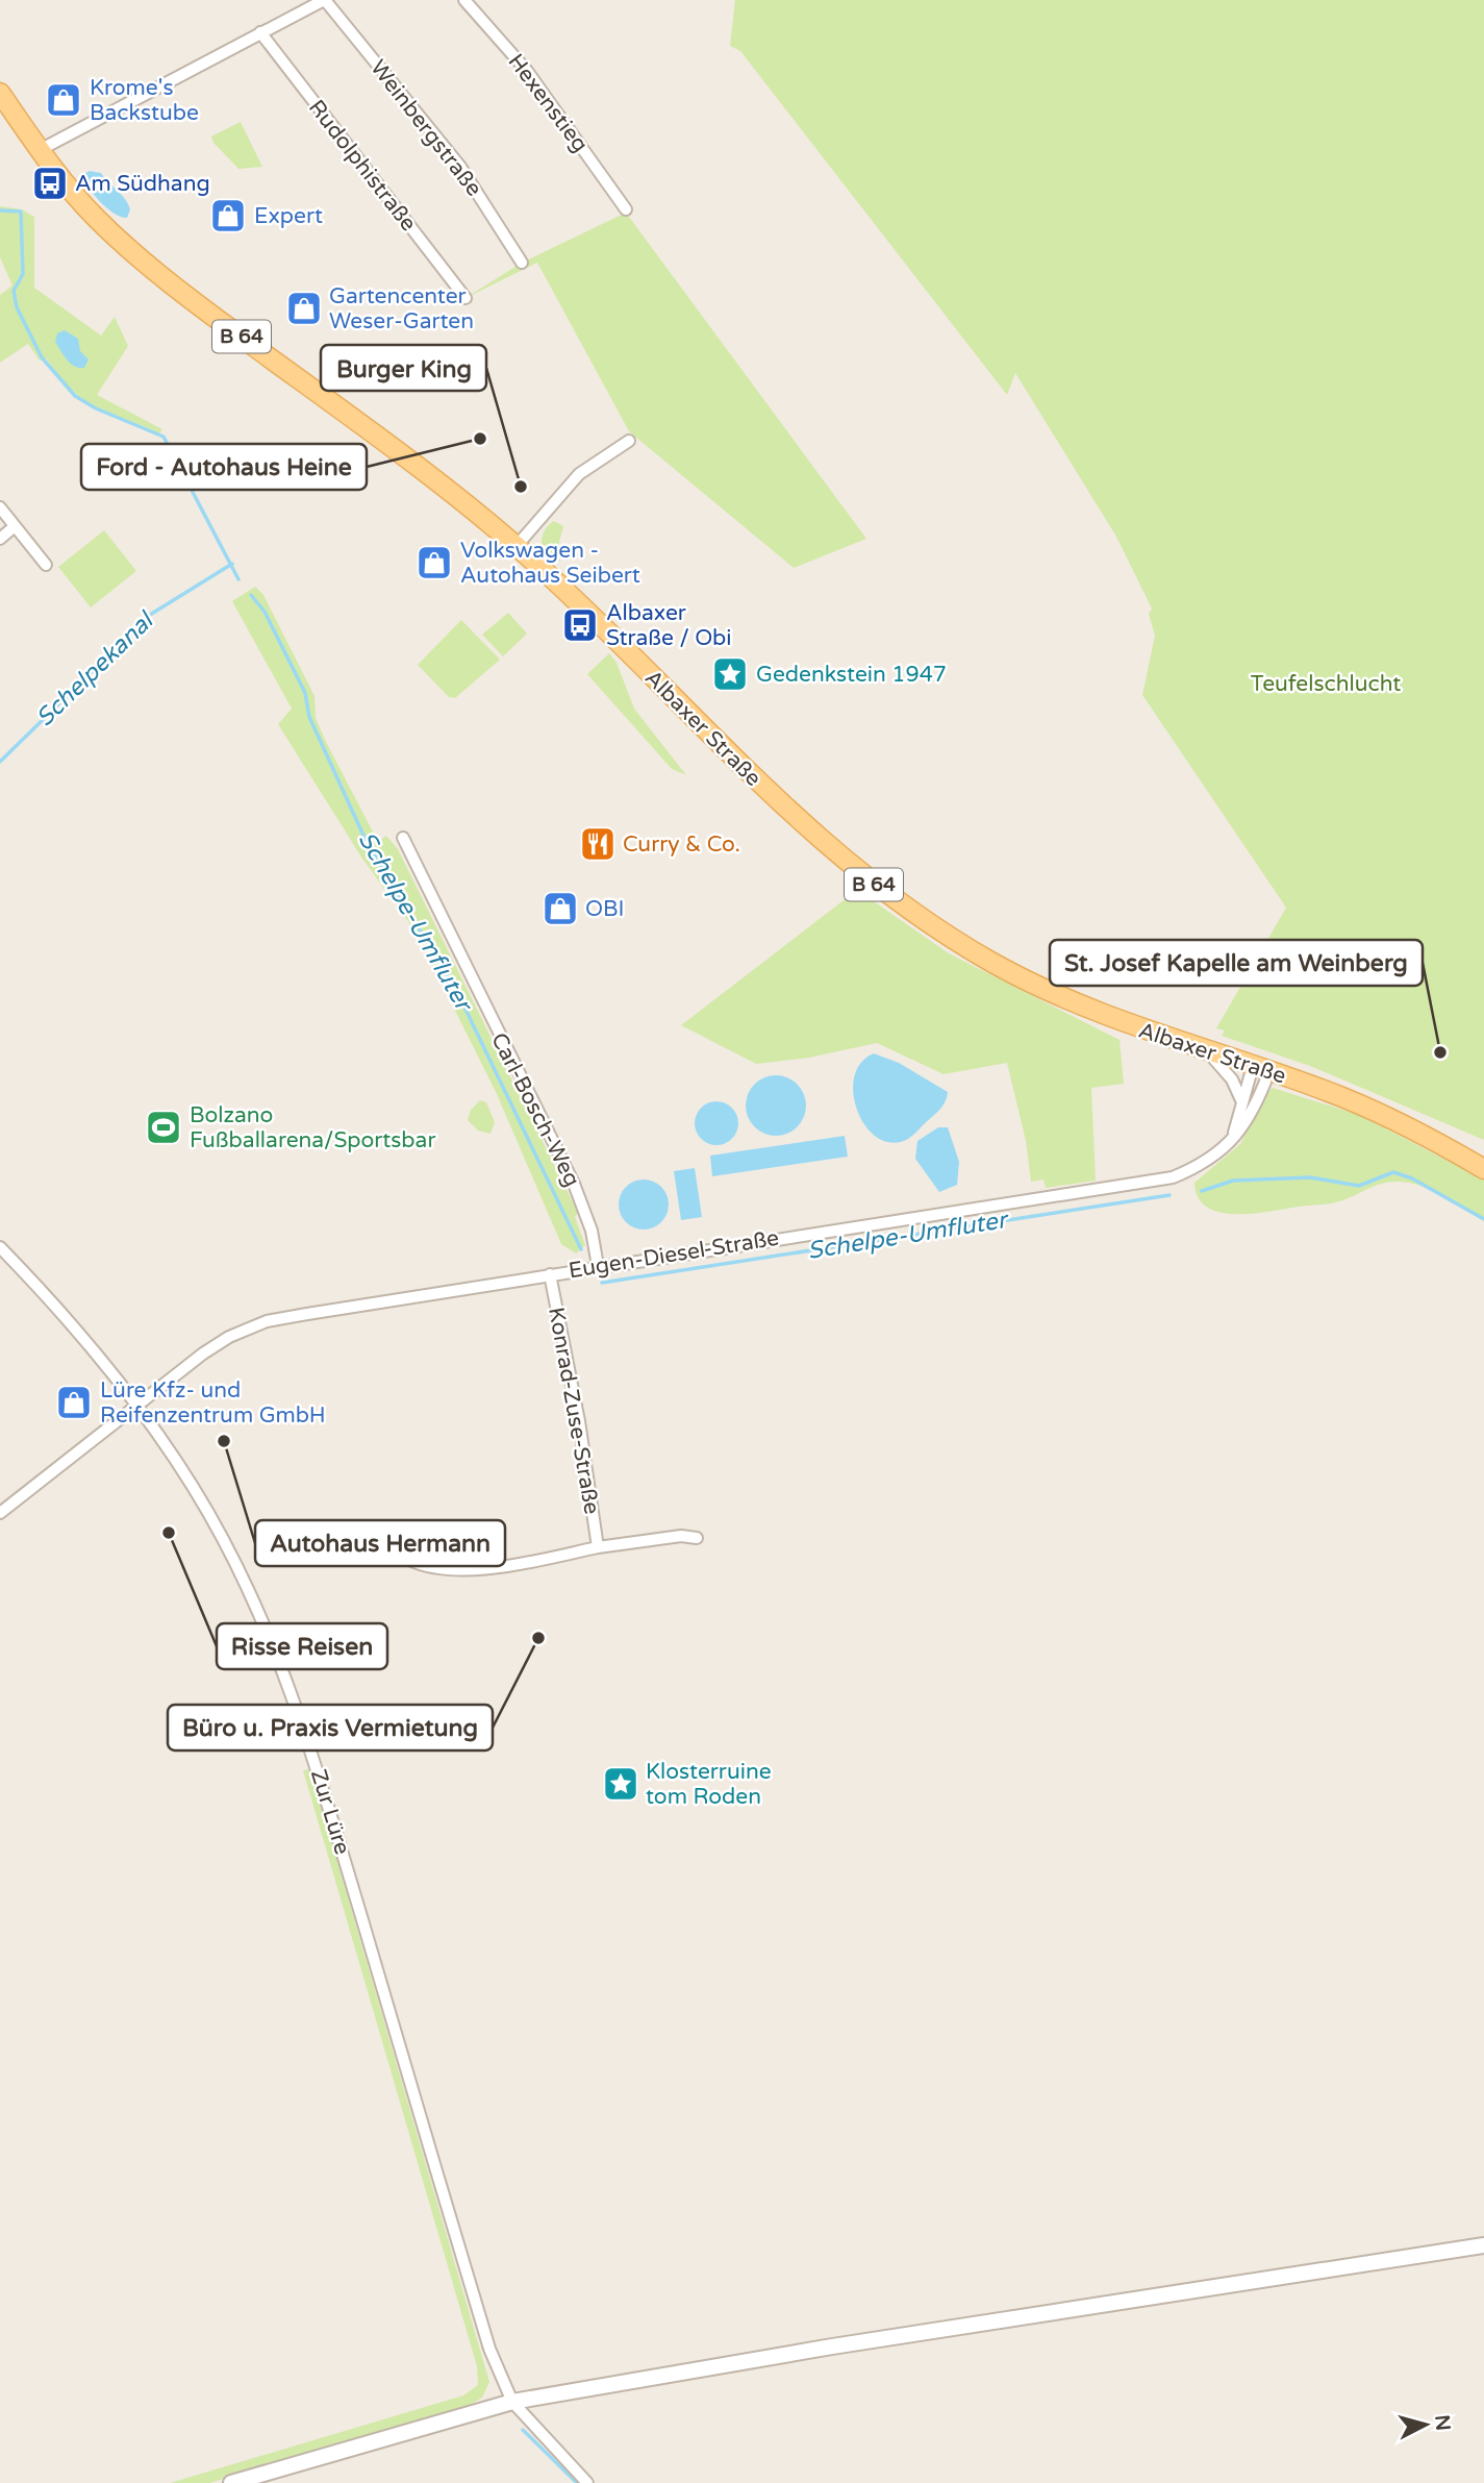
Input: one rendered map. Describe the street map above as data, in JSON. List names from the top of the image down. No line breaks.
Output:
{"streets":{"main road":["B 64","Albaxer Straße"],"street":["Hexenstieg","Weinbergstraße","Rudolphistraße","Carl-Bosch-Weg","Eugen-Diesel-Straße","Konrad-Zuse-Straße","Zur Lüre"]},"crossings":[["Albaxer Straße","Eugen-Diesel-Straße"],["Carl-Bosch-Weg","Eugen-Diesel-Straße"],["Eugen-Diesel-Straße","Konrad-Zuse-Straße"],["Eugen-Diesel-Straße","Zur Lüre"]],"water":["Schelpekanal","Schelpe-Umfluter"],"parks":["Teufelschlucht"],"places":{"shop":["Krome's Backstube","Expert","Gartencenter Weser-Garten","Volkswagen - Autohaus Seibert","OBI","Lüre Kfz- und Reifenzentrum GmbH"],"bus stop":["Am Südhang","Albaxer Straße / Obi"],"other":["Ford - Autohaus Heine","Burger King","St. Josef Kapelle am Weinberg","Autohaus Hermann","Risse Reisen","Büro u. Praxis Vermietung"],"place":["Gedenkstein 1947","Klosterruine tom Roden"],"restaurant":["Curry & Co."],"sports":["Bolzano Fußballarena/Sportsbar"]},"north":"right"}
